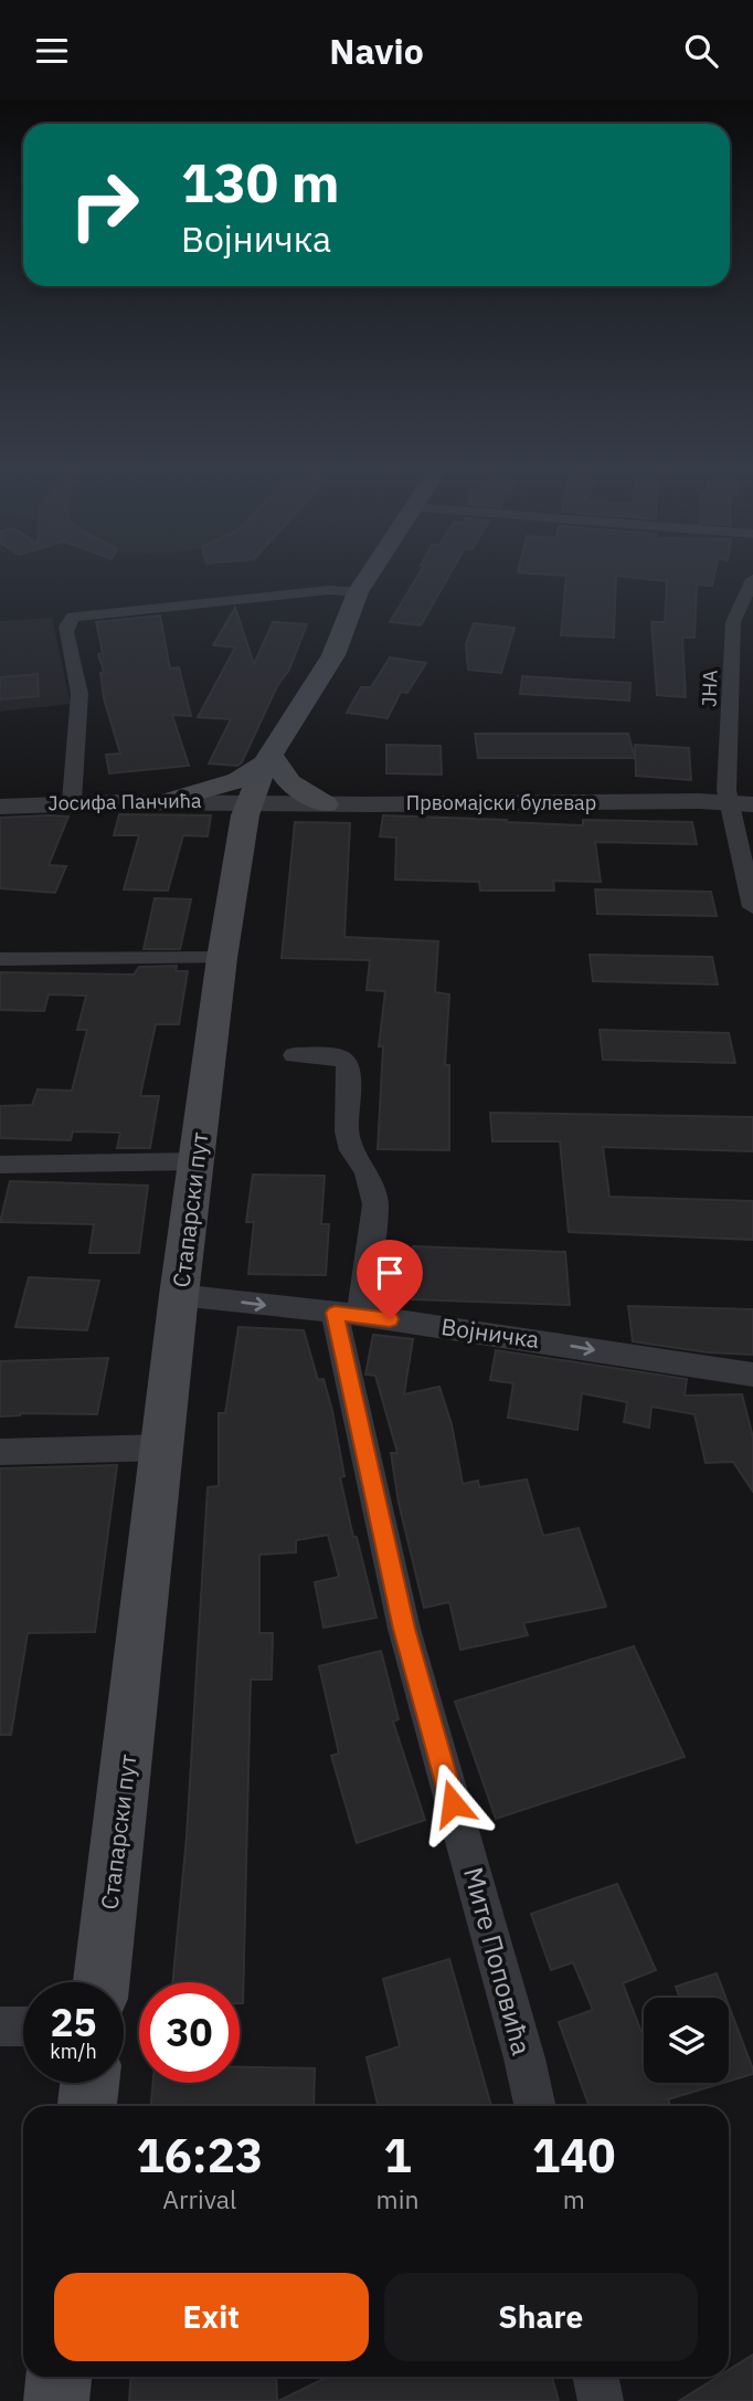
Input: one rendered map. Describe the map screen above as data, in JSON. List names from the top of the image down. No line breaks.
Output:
{"streets":{"main road":["Стапарски пут"],"street":["ЈНА","Јосифа Панчића","Првомајски булевар","Војничка","Мите Поповића"]},"crossings":[["ЈНА","Првомајски булевар"],["Јосифа Панчића","Првомајски булевар"],["Јосифа Панчића","Стапарски пут"],["Првомајски булевар","Стапарски пут"],["Стапарски пут","Војничка"],["Војничка","Мите Поповића"]],"one_way":["Војничка"],"page":{"header":"Navio","turn":["130 m","Војничка"],"speed":"25 km/h","limit":"30","eta":["16:23","Arrival","1","min","140","m"],"buttons":["Exit","Share"]}}
